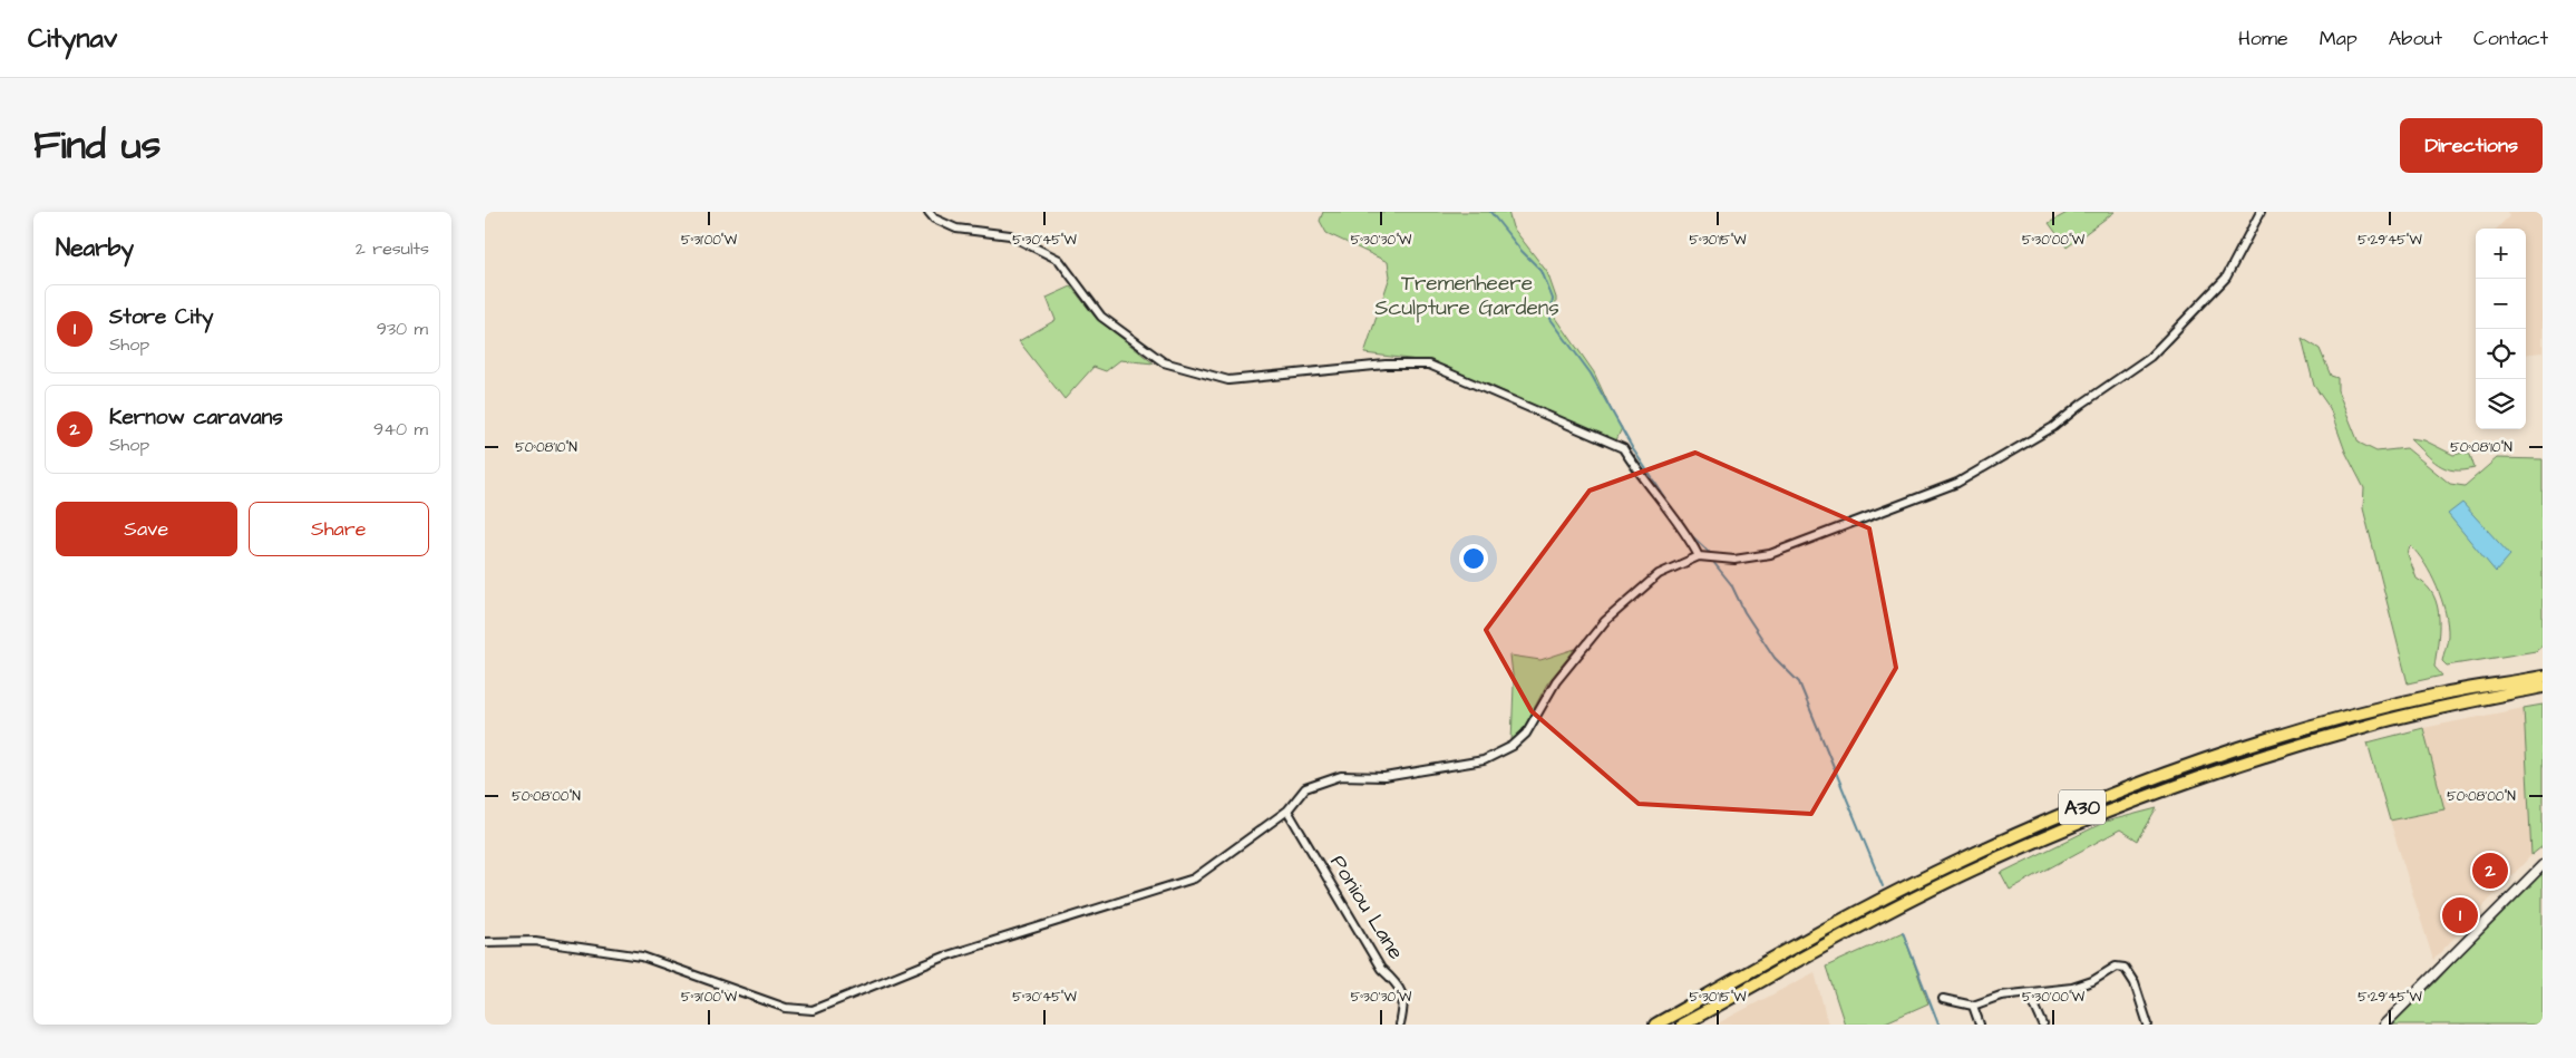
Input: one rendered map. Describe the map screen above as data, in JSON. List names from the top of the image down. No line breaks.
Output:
{"streets":{"highway":["A30"],"street":["Poniou Lane"]},"parks":["Tremenheere Sculpture Gardens"],"page":{"header":"Citynav","nav":["Home","Map","About","Contact"],"title":"Find us","buttons":["Directions",["Save","Share"]],"heading":["Nearby","2 results"],"map_buttons":["+","−"],"list":[{"mark":"1","name":"Store City","note":"Shop","value":"930 m"},{"mark":"2","name":"Kernow caravans","note":"Shop","value":"940 m"}],"pins":["2","1"]},"coordinates":["5°31'00\"W","5°30'45\"W","5°30'30\"W","5°30'15\"W","5°30'00\"W","5°29'45\"W","50°08'10\"N","50°08'00\"N"]}
